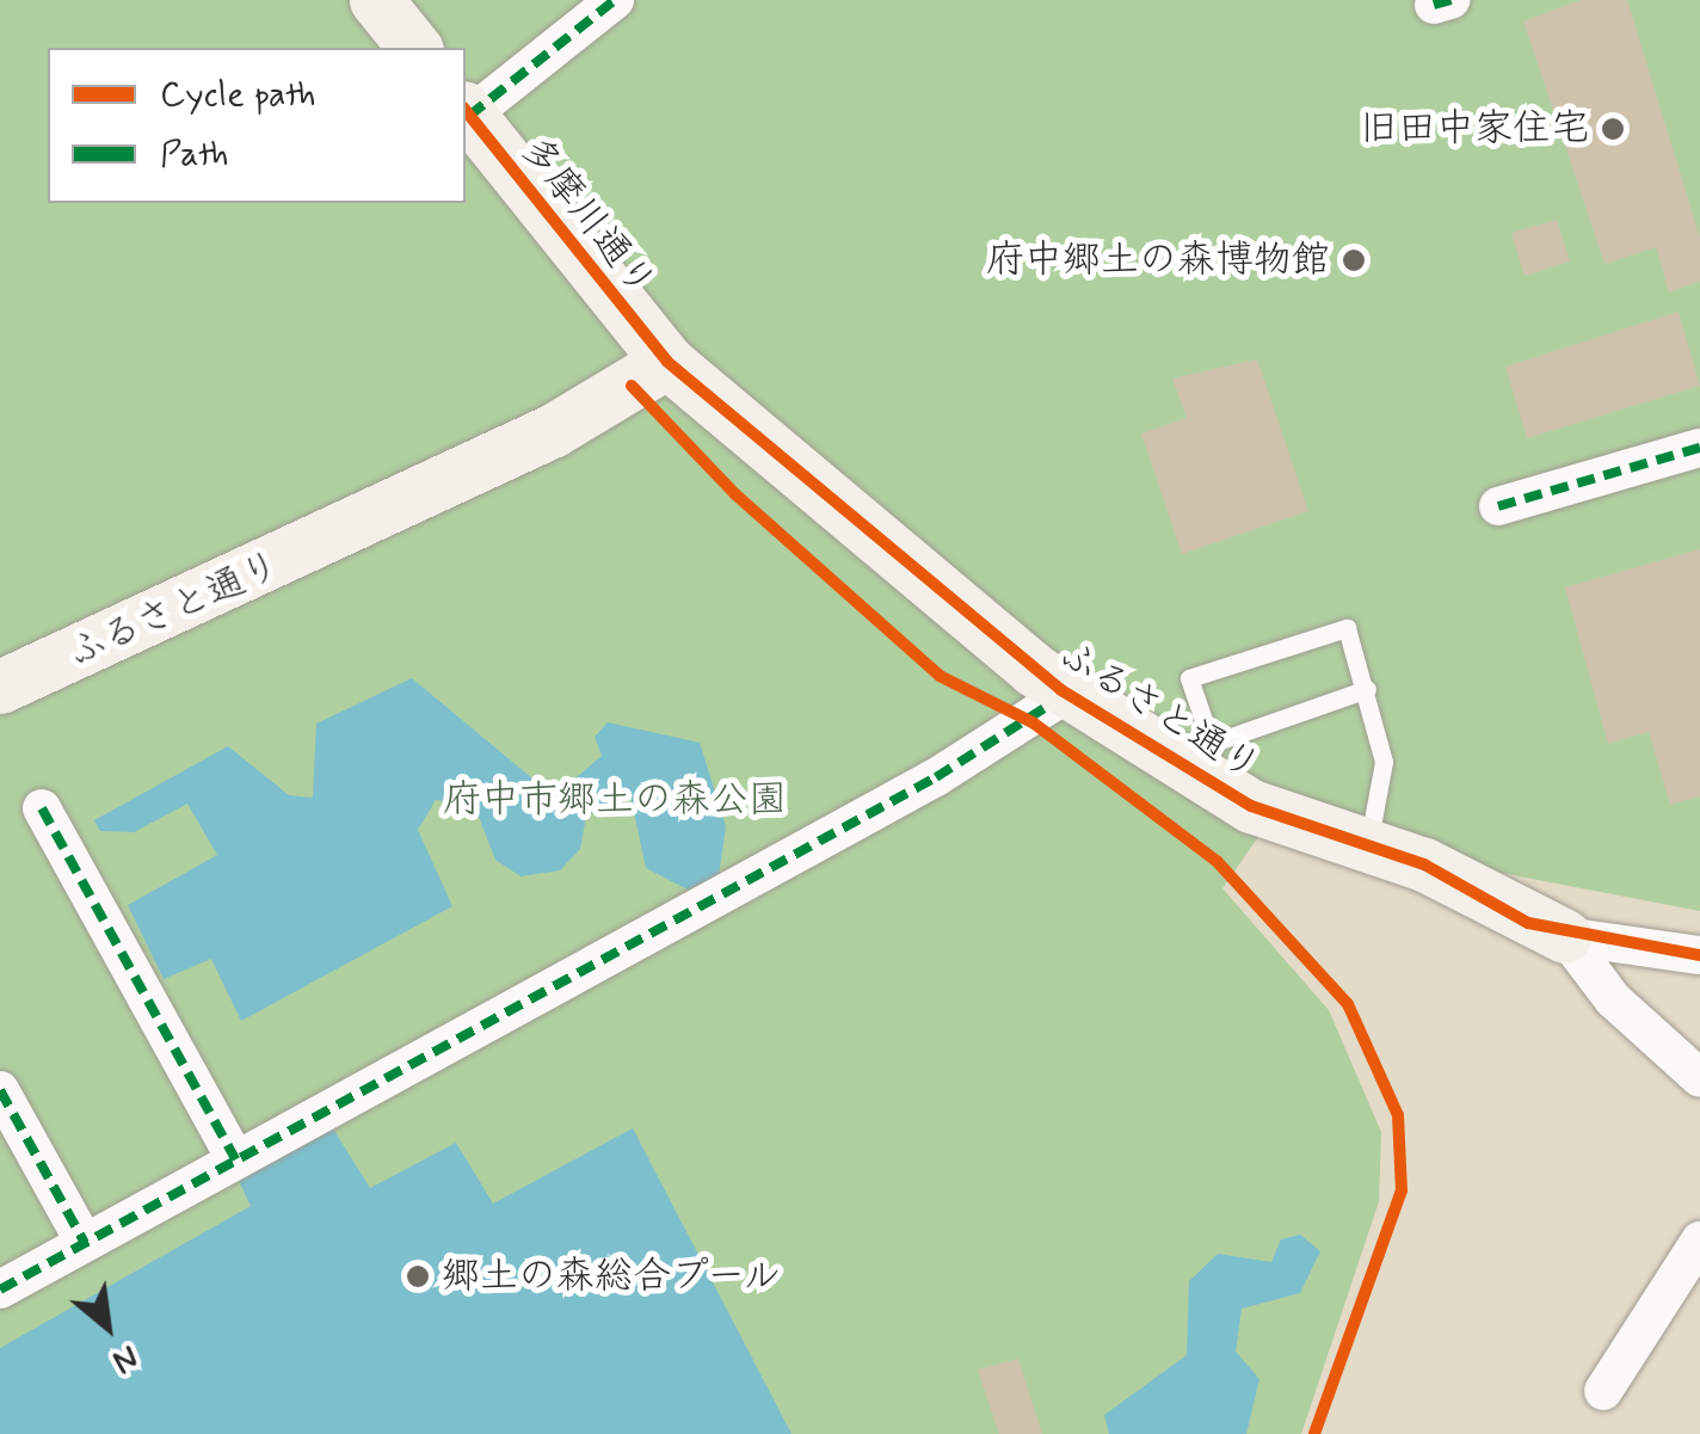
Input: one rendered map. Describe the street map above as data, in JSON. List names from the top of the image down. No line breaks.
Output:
{"streets":{"street":["多摩川通り","ふるさと通り"]},"crossings":[["多摩川通り","ふるさと通り"]],"parks":["府中市郷土の森公園"],"places":["旧田中家住宅","府中郷土の森博物館","郷土の森総合プール"],"legend":["Cycle path","Path"],"north":"bottom right"}
